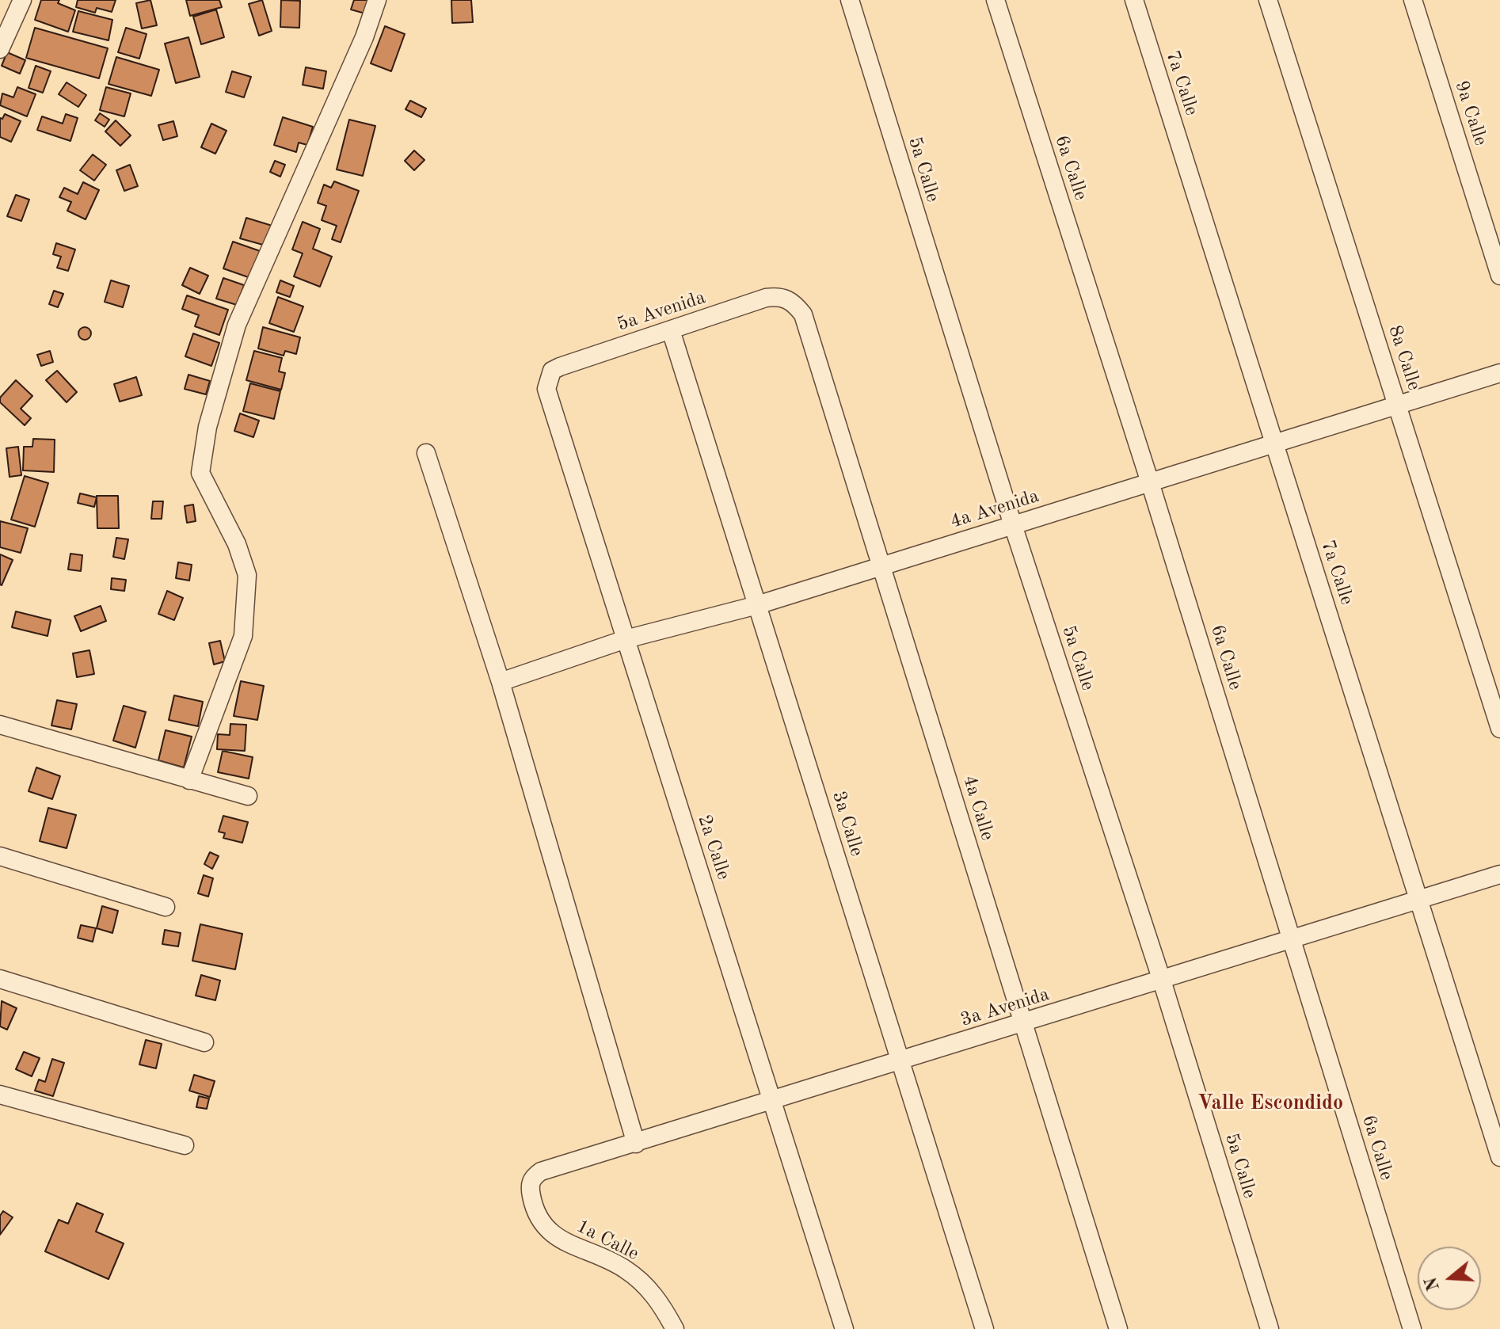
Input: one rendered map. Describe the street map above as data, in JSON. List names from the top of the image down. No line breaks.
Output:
{"streets":{"street":["7a Calle","9a Calle","6a Calle","5a Calle","5a Avenida","8a Calle","4a Avenida","4a Calle","3a Calle","2a Calle","3a Avenida","1a Calle"]},"crossings":[["7a Calle","4a Avenida"],["7a Calle","3a Avenida"],["6a Calle","4a Avenida"],["6a Calle","3a Avenida"],["5a Calle","4a Avenida"],["5a Calle","3a Avenida"],["5a Avenida","4a Calle"],["5a Avenida","3a Calle"],["5a Avenida","2a Calle"],["8a Calle","4a Avenida"],["4a Avenida","4a Calle"],["4a Avenida","3a Calle"],["4a Avenida","2a Calle"],["4a Calle","3a Avenida"],["3a Calle","3a Avenida"],["2a Calle","3a Avenida"],["3a Avenida","1a Calle"]],"districts":["Valle Escondido"],"north":"left"}
